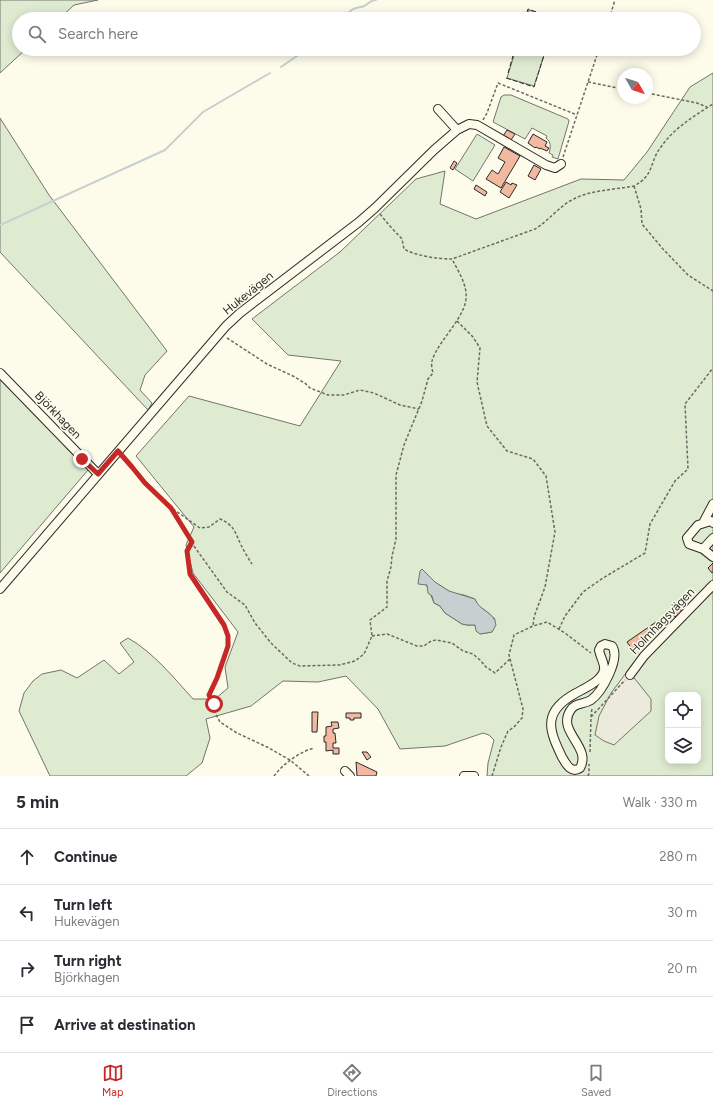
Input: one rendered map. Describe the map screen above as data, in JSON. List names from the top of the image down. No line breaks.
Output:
{"streets":{"street":["Hukevägen","Björkhagen","Holmhagsvägen"]},"crossings":[["Hukevägen","Björkhagen"]],"north":"bottom right","page":{"search":"Search here","heading":["5 min","Walk · 330 m"],"list":[["Continue","280 m"],["Turn left","Hukevägen","30 m"],["Turn right","Björkhagen","20 m"],"Arrive at destination"],"nav":["Map","Directions","Saved"]}}
